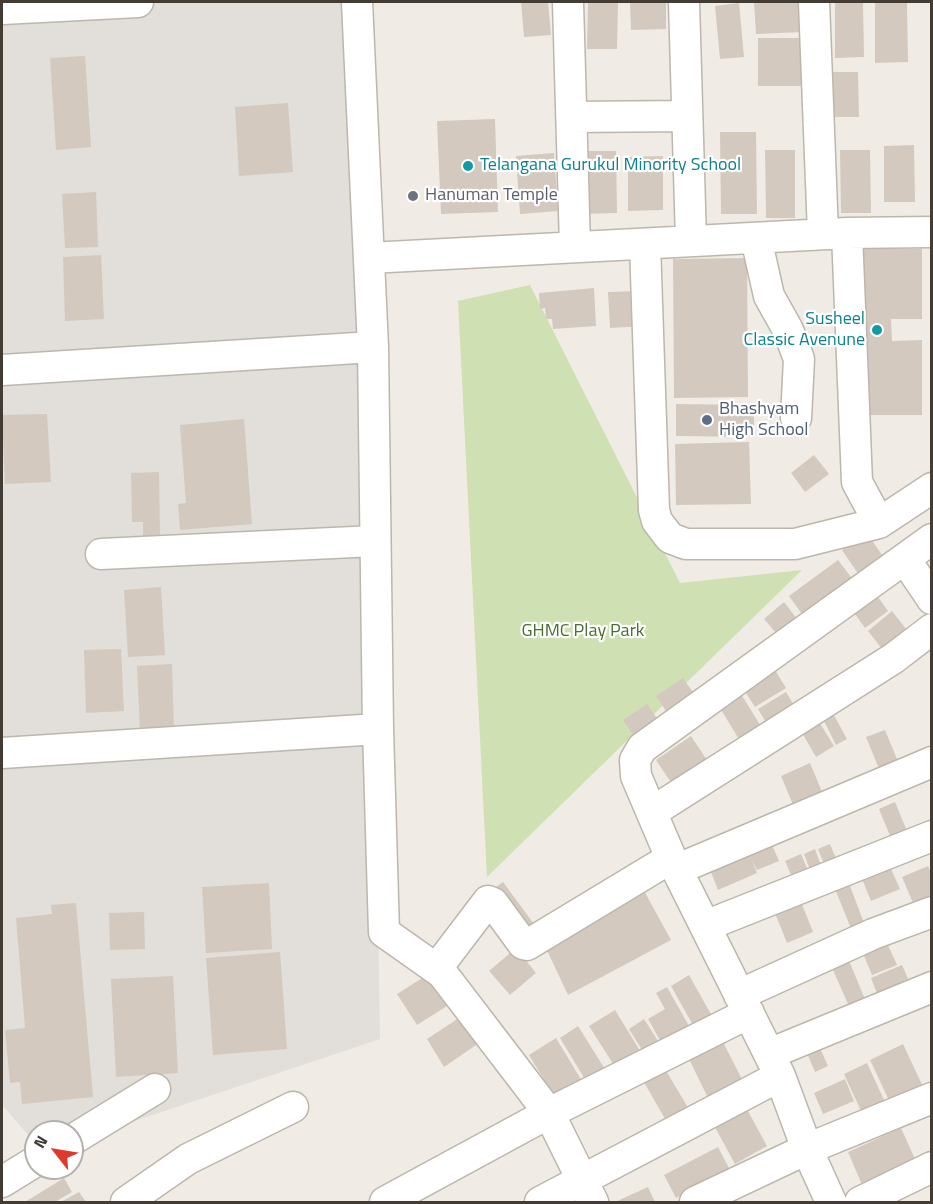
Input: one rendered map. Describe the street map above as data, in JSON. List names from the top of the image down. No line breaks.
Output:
{"parks":["GHMC Play Park"],"places":["Telangana Gurukul Minority School","Hanuman Temple","Susheel Classic Avenune","Bhashyam High School"],"north":"top left"}
